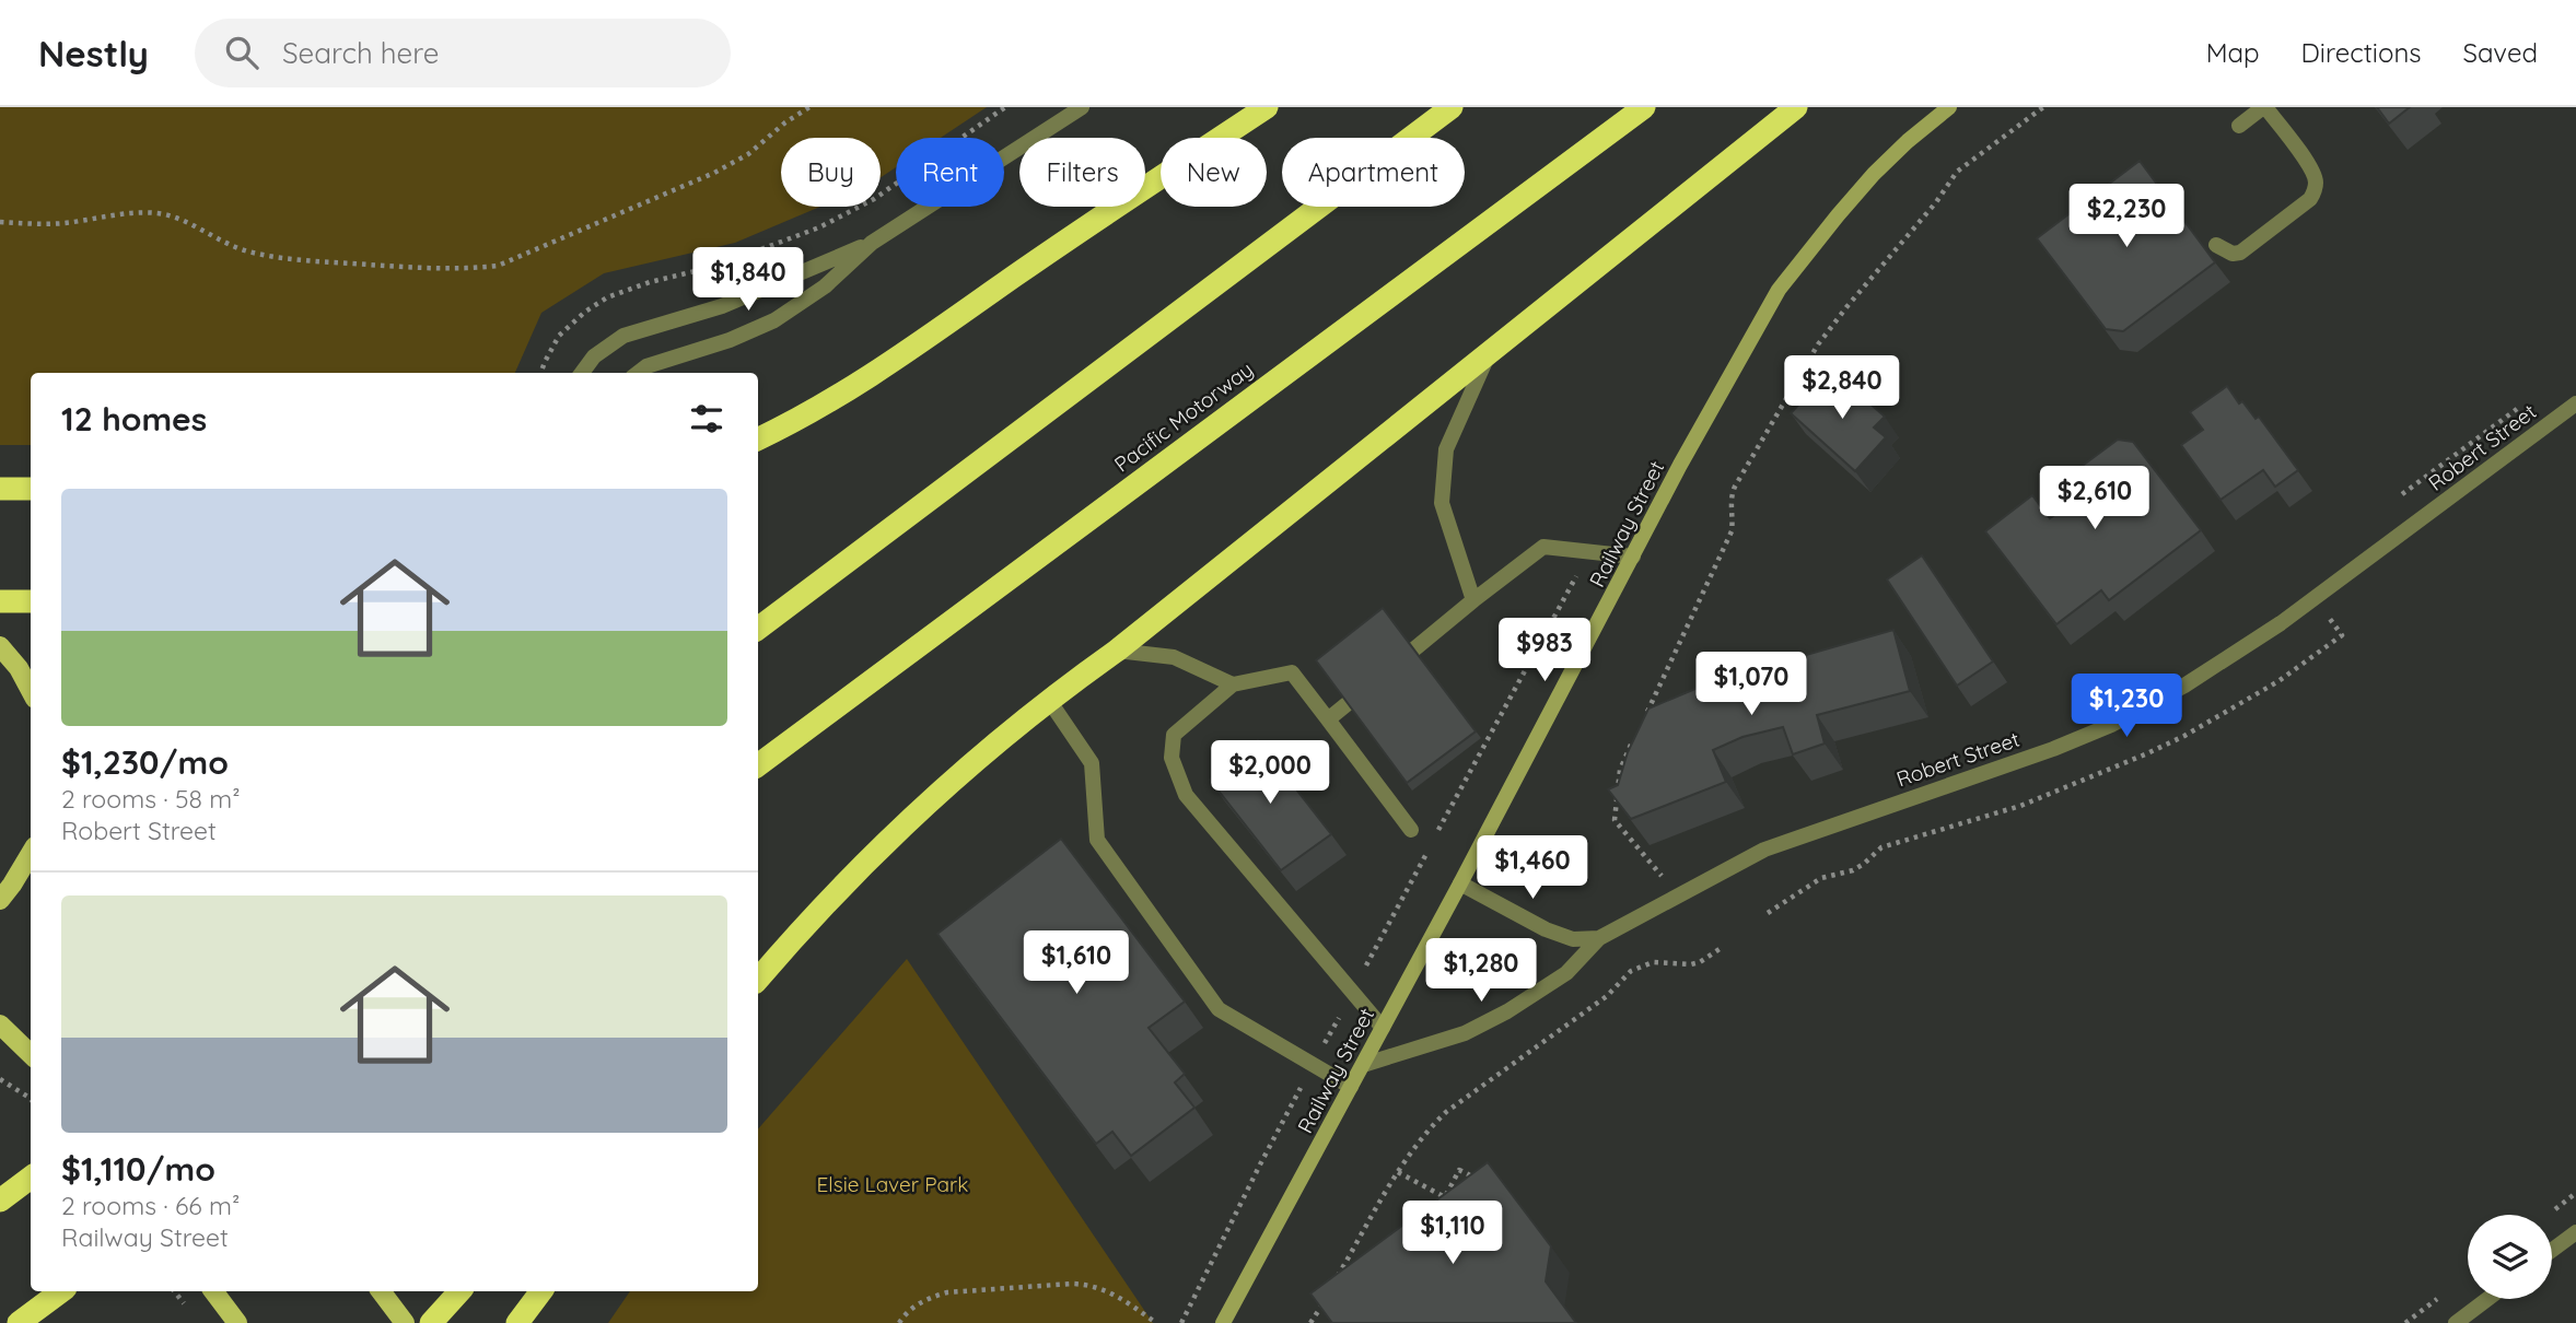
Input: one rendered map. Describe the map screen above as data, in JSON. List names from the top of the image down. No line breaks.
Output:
{"streets":{"highway":["Pacific Motorway"],"main road":["Railway Street"],"street":["Robert Street"]},"crossings":[["Robert Street","Railway Street"]],"parks":["Elsie Laver Park"],"page":{"header":"Nestly","search":"Search here","nav":["Map","Directions","Saved"],"chip":["Buy","Rent","Filters","New","Apartment"],"price":["$2,230","$1,840","$2,840","$2,610","$983","$1,070","$1,230","$2,000","$1,460","$1,610","$1,280","$1,110"],"heading":"12 homes","list":[{"name":"$1,230/mo","note":"2 rooms · 58 m² · Robert Street"},{"name":"$1,110/mo","note":"2 rooms · 66 m² · Railway Street"}]}}
